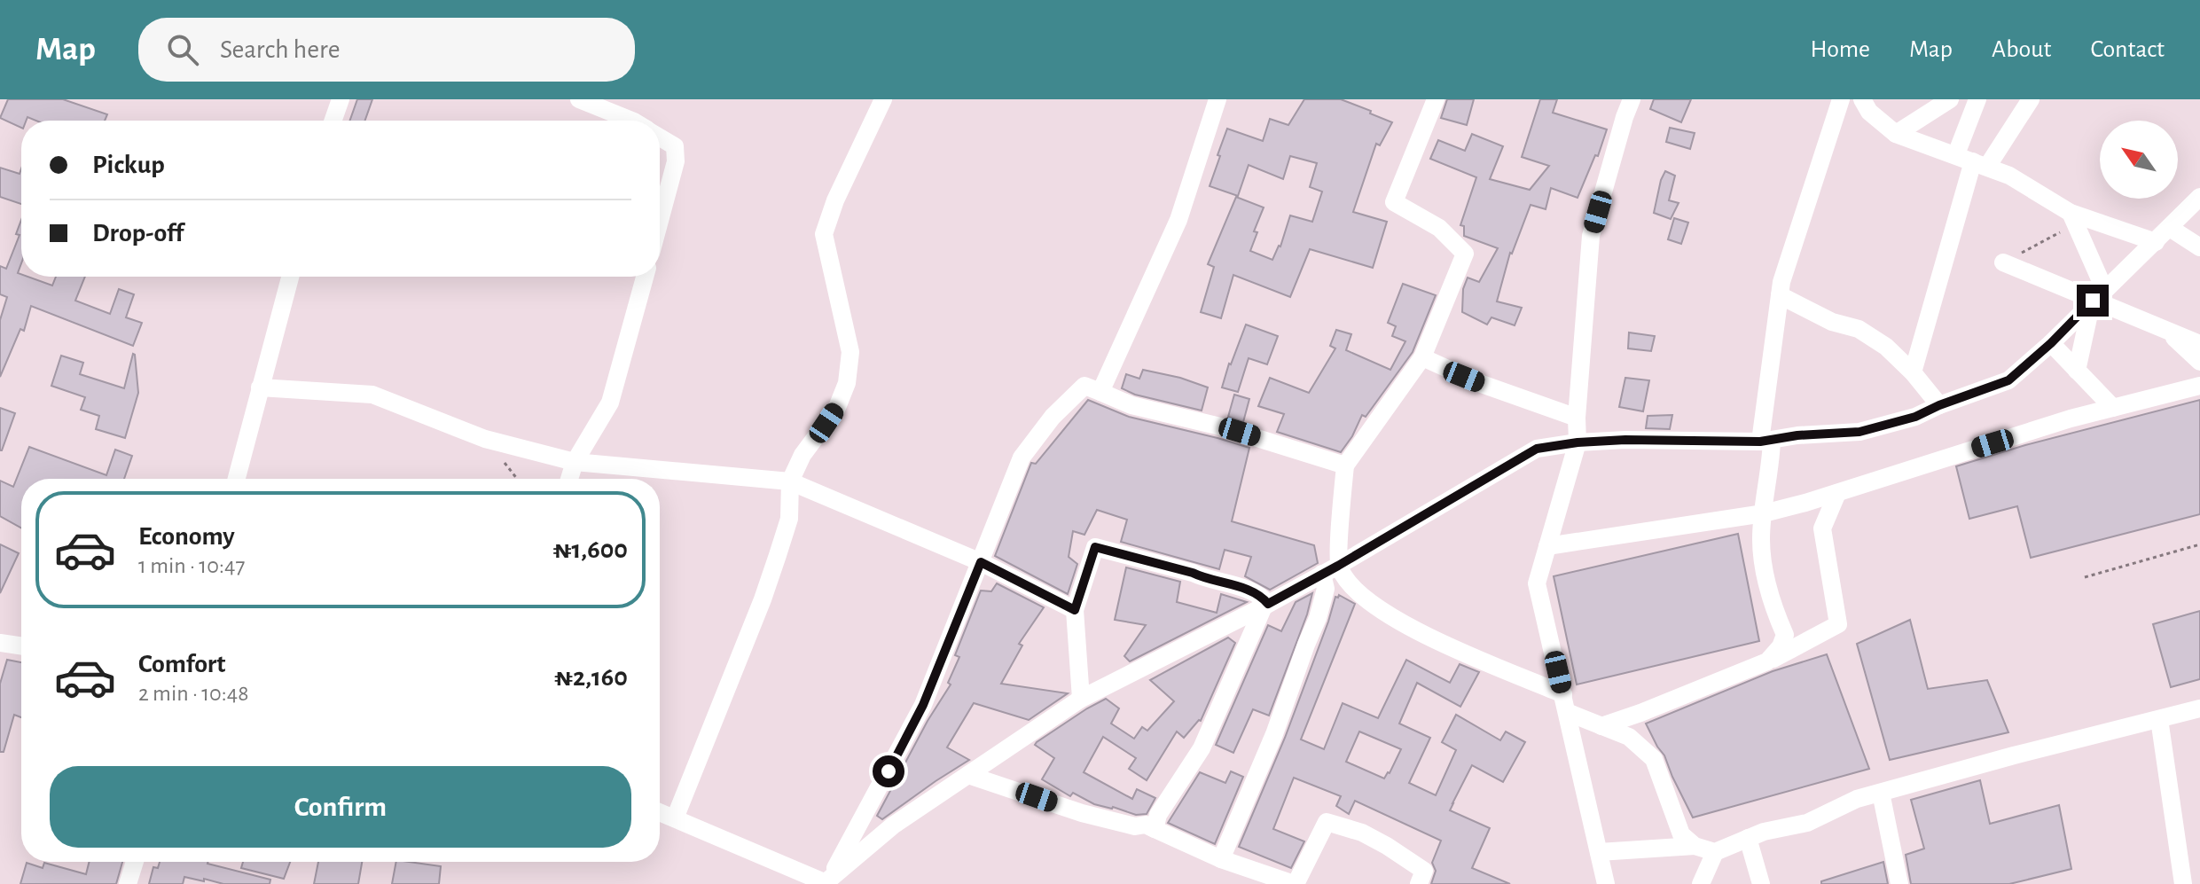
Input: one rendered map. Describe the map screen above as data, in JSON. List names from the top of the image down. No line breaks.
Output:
{"north":"top left","page":{"header":"Map","search":"Search here","nav":["Home","Map","About","Contact"],"banner":["Pickup","Drop-off"],"list":[{"name":"Economy","note":"1 min · 10:47","value":"₦1,600"},{"name":"Comfort","note":"2 min · 10:48","value":"₦2,160"}],"buttons":"Confirm"}}
